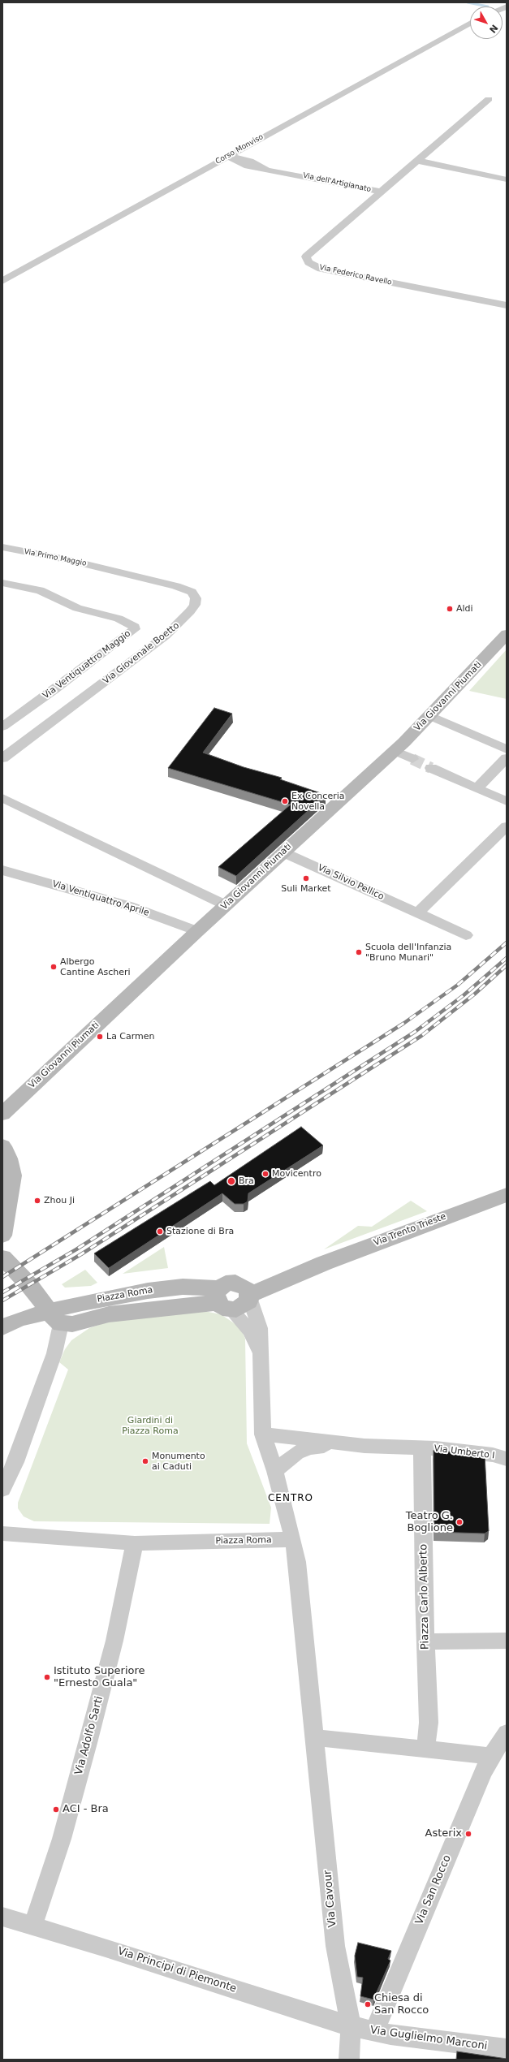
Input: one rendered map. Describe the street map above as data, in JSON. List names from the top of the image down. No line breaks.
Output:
{"streets":{"street":["Corso Monviso","Via dell'Artigianato","Via Federico Ravello","Via Primo Maggio","Via Giovenale Boetto","Via Ventiquattro Maggio","Via Giovanni Piumati","Via Silvio Pellico","Via Ventiquattro Aprile","Via Trento Trieste","Piazza Roma","Via Umberto I","Piazza Carlo Alberto","Via Adolfo Sarti","Via San Rocco","Via Cavour","Via Principi di Piemonte","Via Guglielmo Marconi"]},"crossings":[["Corso Monviso","Via dell'Artigianato"],["Via dell'Artigianato","Via Federico Ravello"],["Via Primo Maggio","Via Giovenale Boetto"],["Via Giovanni Piumati","Via Silvio Pellico"],["Via Giovanni Piumati","Via Ventiquattro Aprile"],["Piazza Roma","Via Adolfo Sarti"],["Via Umberto I","Piazza Carlo Alberto"],["Via Adolfo Sarti","Via Principi di Piemonte"],["Via San Rocco","Via Guglielmo Marconi"],["Via Cavour","Via Principi di Piemonte"],["Via Cavour","Via Guglielmo Marconi"],["Via Principi di Piemonte","Via Guglielmo Marconi"]],"districts":["CENTRO"],"parks":["Giardini di Piazza Roma"],"places":["Aldi","Ex Conceria Novella","Suli Market","Scuola dell'Infanzia \"Bruno Munari\"","Albergo Cantine Ascheri","La Carmen","Movicentro","Bra","Zhou Ji","Stazione di Bra","Monumento ai Caduti","Teatro G. Boglione","Istituto Superiore \"Ernesto Guala\"","ACI - Bra","Asterix","Chiesa di San Rocco"],"north":"bottom right"}
